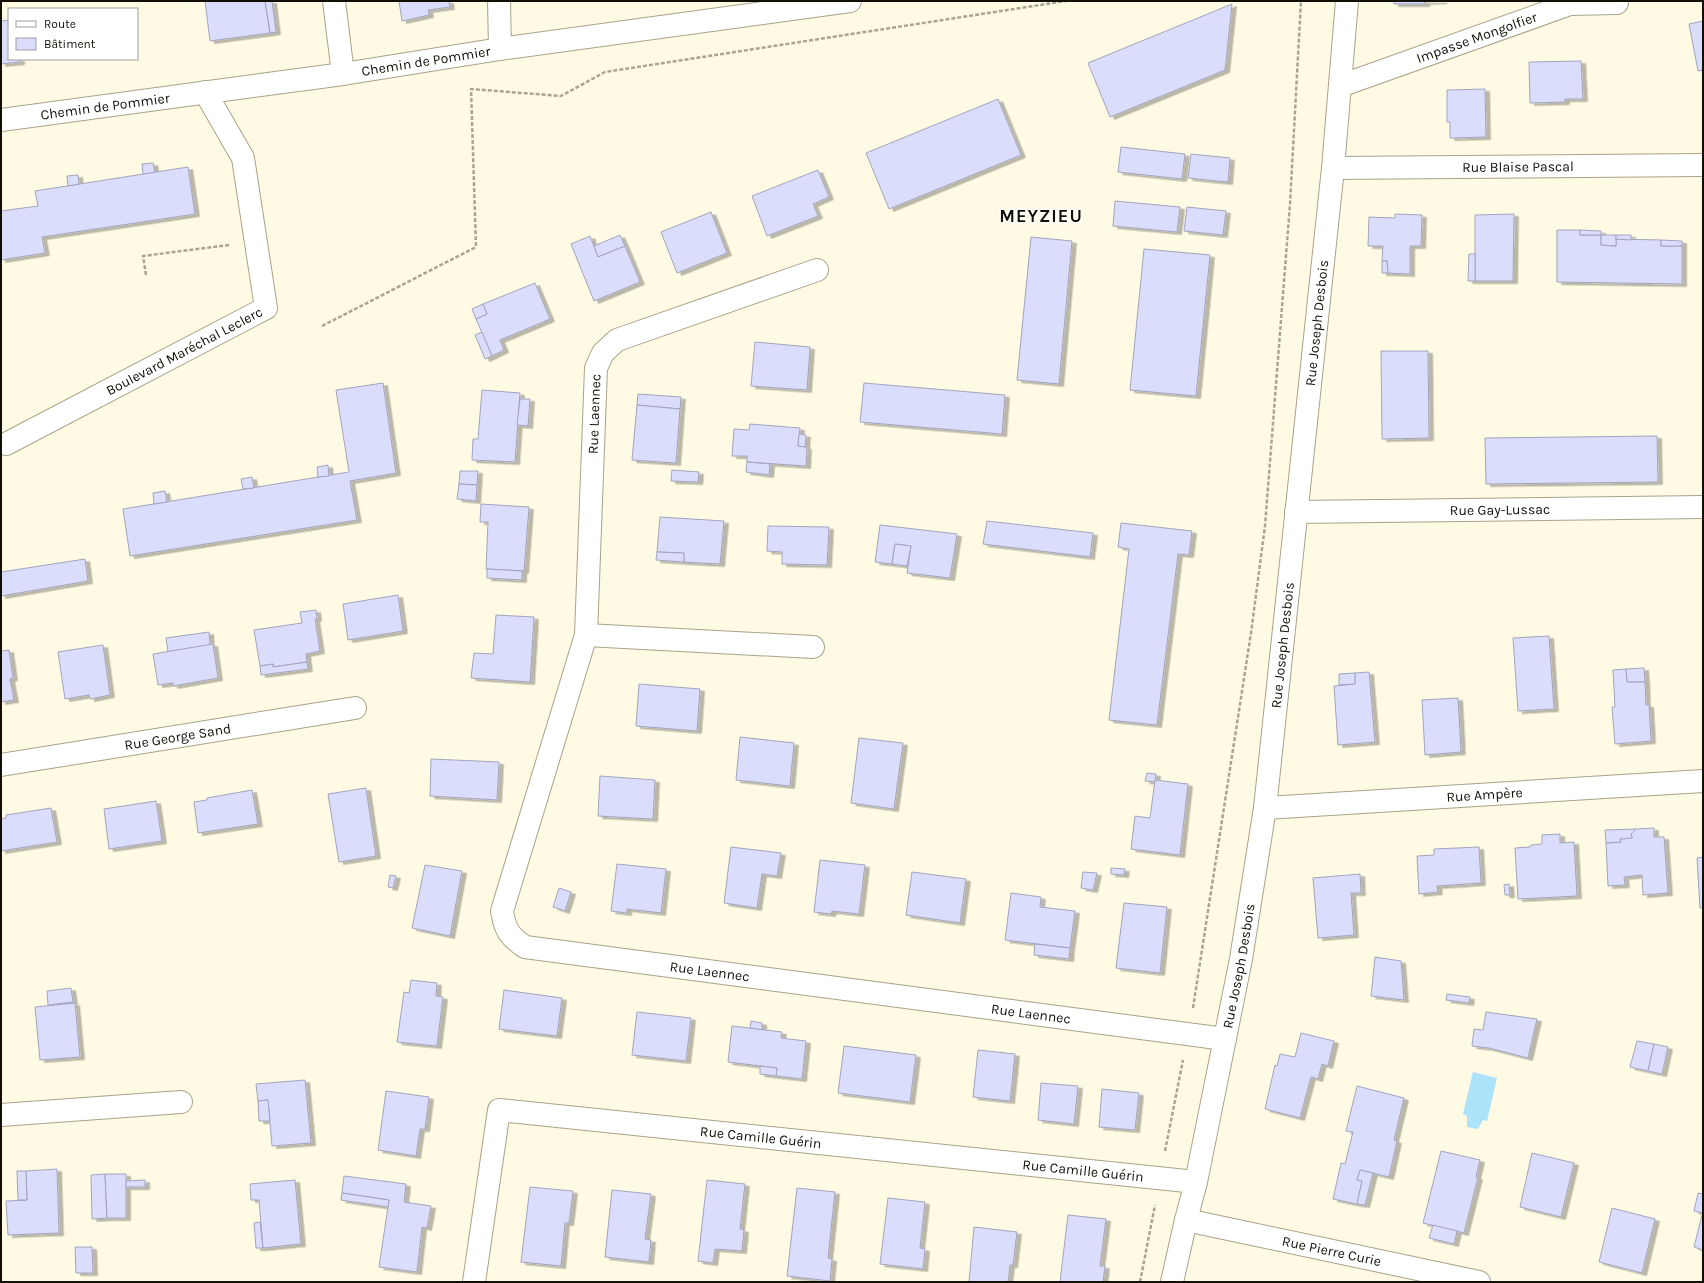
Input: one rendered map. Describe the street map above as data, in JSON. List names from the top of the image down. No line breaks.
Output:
{"streets":{"street":["Impasse Mongolfier","Chemin de Pommier","Rue Blaise Pascal","Rue Joseph Desbois","Boulevard Maréchal Leclerc","Rue Laennec","Rue Gay-Lussac","Rue George Sand","Rue Ampère","Rue Camille Guérin","Rue Pierre Curie"]},"crossings":[["Impasse Mongolfier","Rue Joseph Desbois"],["Chemin de Pommier","Boulevard Maréchal Leclerc"],["Rue Blaise Pascal","Rue Joseph Desbois"],["Rue Joseph Desbois","Rue Laennec"],["Rue Joseph Desbois","Rue Gay-Lussac"],["Rue Joseph Desbois","Rue Ampère"],["Rue Joseph Desbois","Rue Camille Guérin"],["Rue Joseph Desbois","Rue Pierre Curie"]],"districts":["MEYZIEU"],"legend":["Route","Bâtiment"]}
